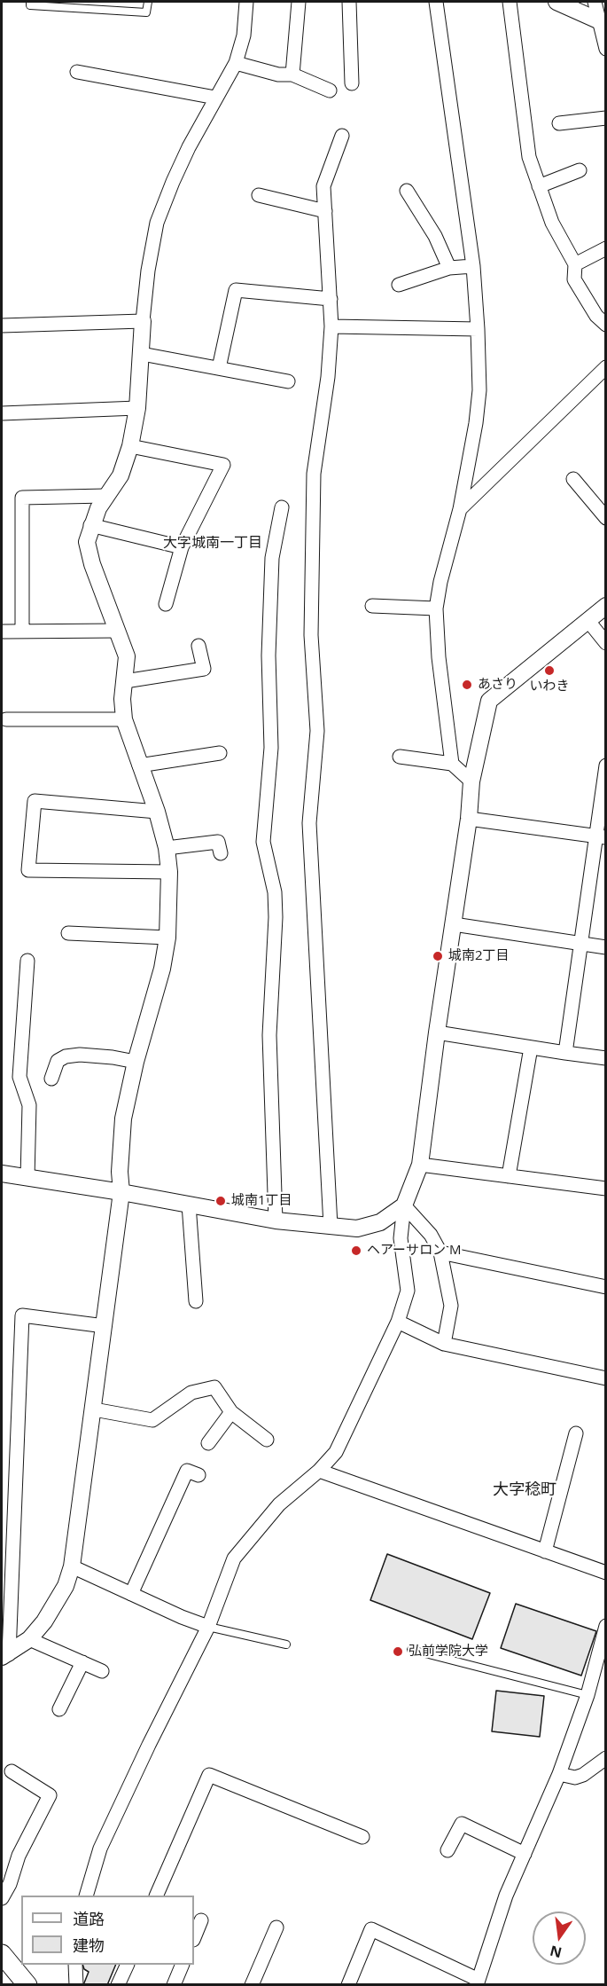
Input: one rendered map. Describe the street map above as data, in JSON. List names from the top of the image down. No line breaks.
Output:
{"districts":["大字城南一丁目","大字稔町"],"places":["いわき","あさり","城南2丁目","城南1丁目","ヘアーサロン M","弘前学院大学"],"legend":["道路","建物"],"north":"bottom"}
